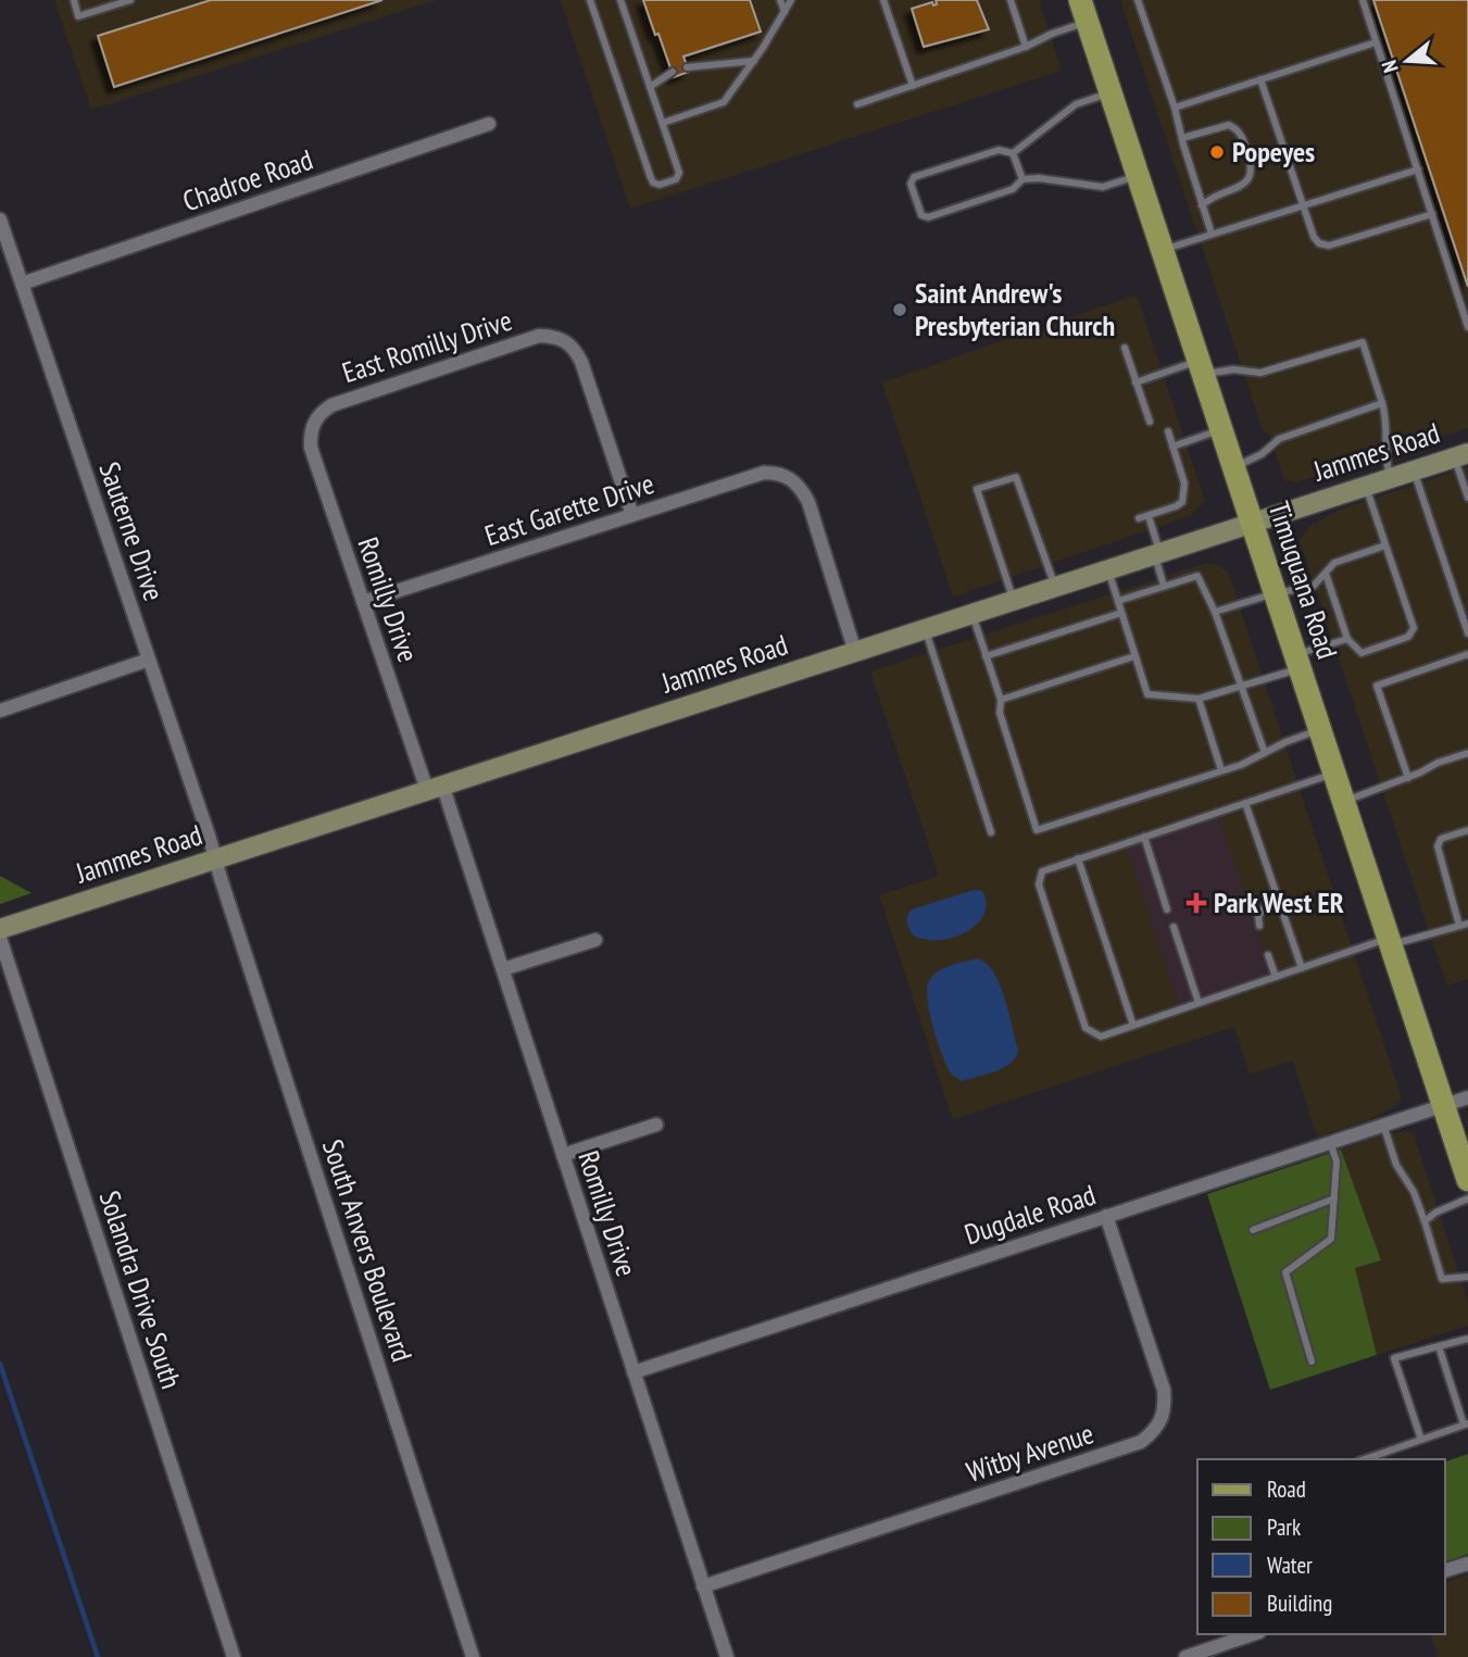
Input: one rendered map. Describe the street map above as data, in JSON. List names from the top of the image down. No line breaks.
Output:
{"streets":{"main road":["Timuquana Road"],"street":["Chadroe Road","East Romilly Drive","Jammes Road","East Garette Drive","Sauterne Drive","Romilly Drive","Dugdale Road","South Anvers Boulevard","Solandra Drive South","Witby Avenue"]},"crossings":[["Chadroe Road","Sauterne Drive"],["East Romilly Drive","East Garette Drive"],["East Romilly Drive","Romilly Drive"],["Jammes Road","East Garette Drive"],["Jammes Road","Sauterne Drive"],["Jammes Road","Timuquana Road"],["Jammes Road","Romilly Drive"],["Jammes Road","South Anvers Boulevard"],["East Garette Drive","Romilly Drive"],["Sauterne Drive","South Anvers Boulevard"],["Timuquana Road","Dugdale Road"],["Romilly Drive","Dugdale Road"],["Romilly Drive","Witby Avenue"],["Dugdale Road","Witby Avenue"]],"places":{"other":["Popeyes","Saint Andrew's Presbyterian Church"],"health":["Park West ER"]},"legend":["Road","Park","Water","Building"],"north":"left"}
